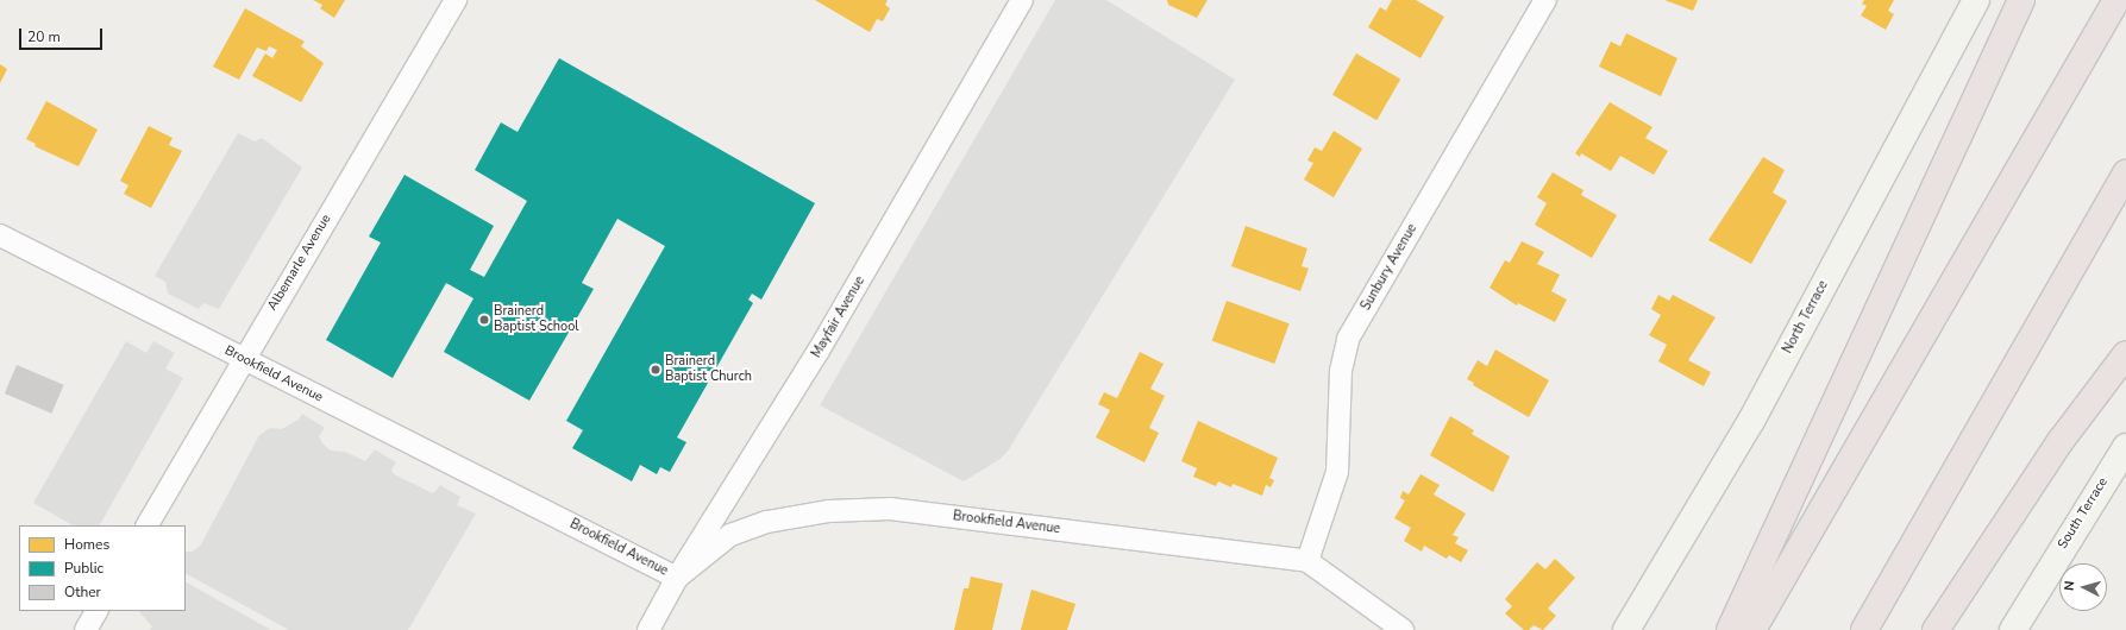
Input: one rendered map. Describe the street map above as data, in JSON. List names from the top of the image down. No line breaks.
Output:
{"streets":{"street":["Albemarle Avenue","Sunbury Avenue","Mayfair Avenue","North Terrace","Brookfield Avenue","South Terrace"]},"crossings":[["Albemarle Avenue","Brookfield Avenue"],["Sunbury Avenue","Brookfield Avenue"],["Mayfair Avenue","Brookfield Avenue"]],"places":["Brainerd Baptist School","Brainerd Baptist Church"],"legend":["Homes","Public","Other"],"scale_bar":"20 m","north":"left"}
